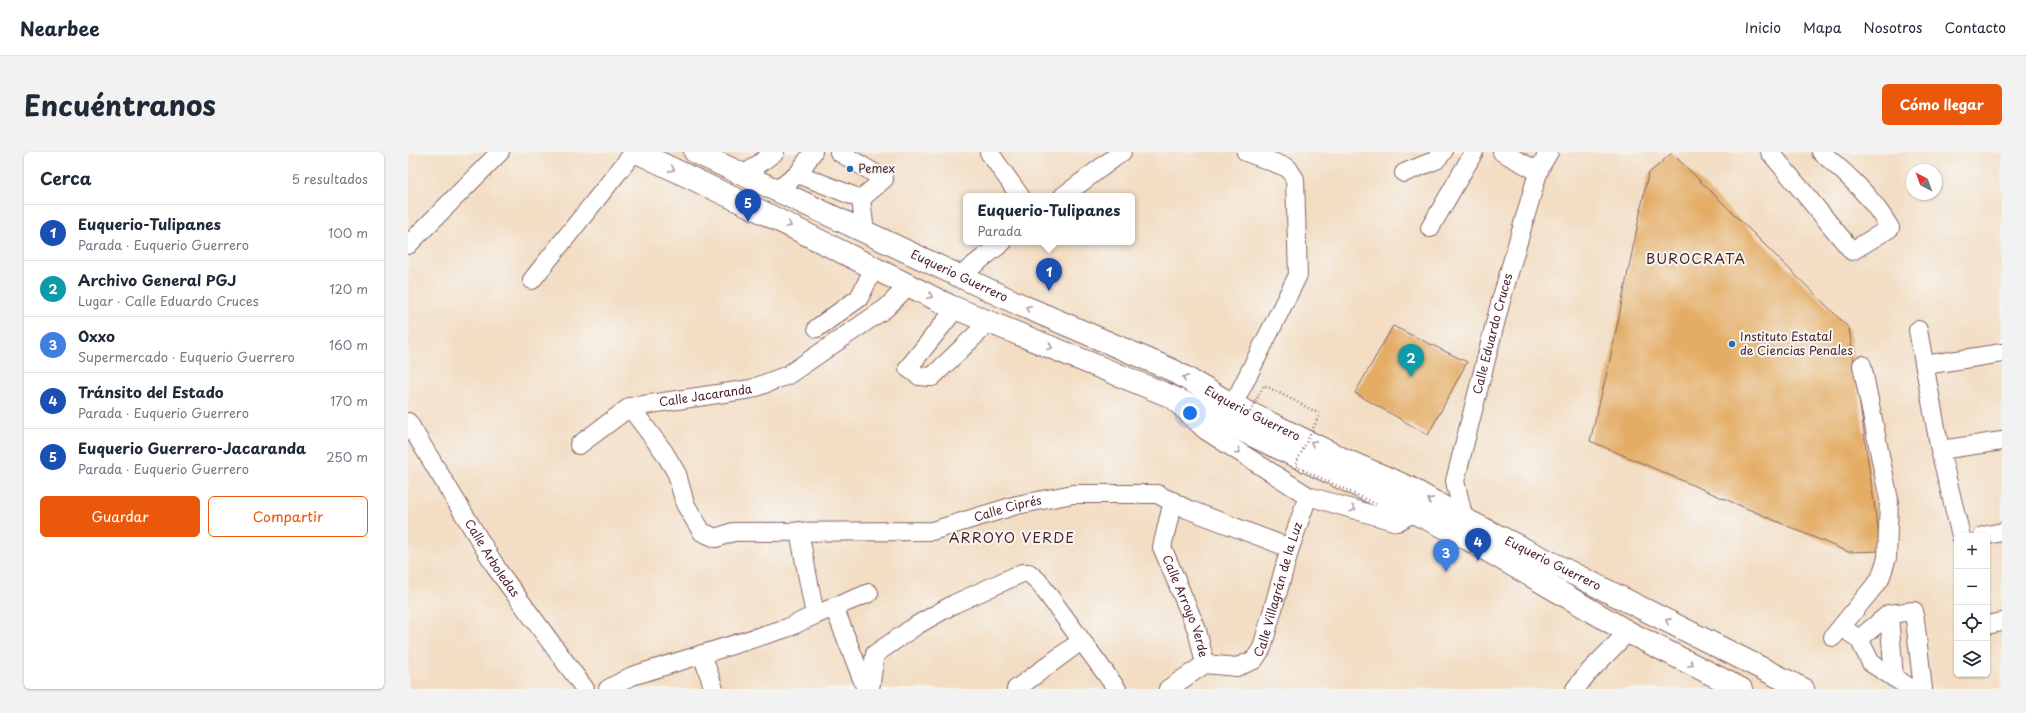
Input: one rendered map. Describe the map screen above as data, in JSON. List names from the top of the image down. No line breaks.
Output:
{"streets":{"main road":["Euquerio Guerrero"],"street":["Calle Eduardo Cruces","Calle Jacaranda","Calle Ciprés","Calle Arboledas","Calle Villagrán de la Luz","Calle Arroyo Verde"]},"crossings":[["Euquerio Guerrero","Calle Eduardo Cruces"],["Euquerio Guerrero","Calle Jacaranda"],["Calle Jacaranda","Calle Ciprés"],["Calle Ciprés","Calle Villagrán de la Luz"],["Calle Ciprés","Calle Arroyo Verde"],["Calle Villagrán de la Luz","Calle Arroyo Verde"]],"districts":["BUROCRATA","ARROYO VERDE"],"places":["Pemex","Instituto Estatal de Ciencias Penales"],"north":"top left","page":{"header":"Nearbee","nav":["Inicio","Mapa","Nosotros","Contacto"],"title":"Encuéntranos","buttons":["Cómo llegar",["Guardar","Compartir"]],"heading":["Cerca","5 resultados"],"pins":["5","1","2","4","3"],"popup":["Euquerio-Tulipanes","Parada"],"list":[{"mark":"1","name":"Euquerio-Tulipanes","note":"Parada · Euquerio Guerrero","value":"100 m"},{"mark":"2","name":"Archivo General PGJ","note":"Lugar · Calle Eduardo Cruces","value":"120 m"},{"mark":"3","name":"Oxxo","note":"Supermercado · Euquerio Guerrero","value":"160 m"},{"mark":"4","name":"Tránsito del Estado","note":"Parada · Euquerio Guerrero","value":"170 m"},{"mark":"5","name":"Euquerio Guerrero-Jacaranda","note":"Parada · Euquerio Guerrero","value":"250 m"}],"map_buttons":["+","−"]}}
